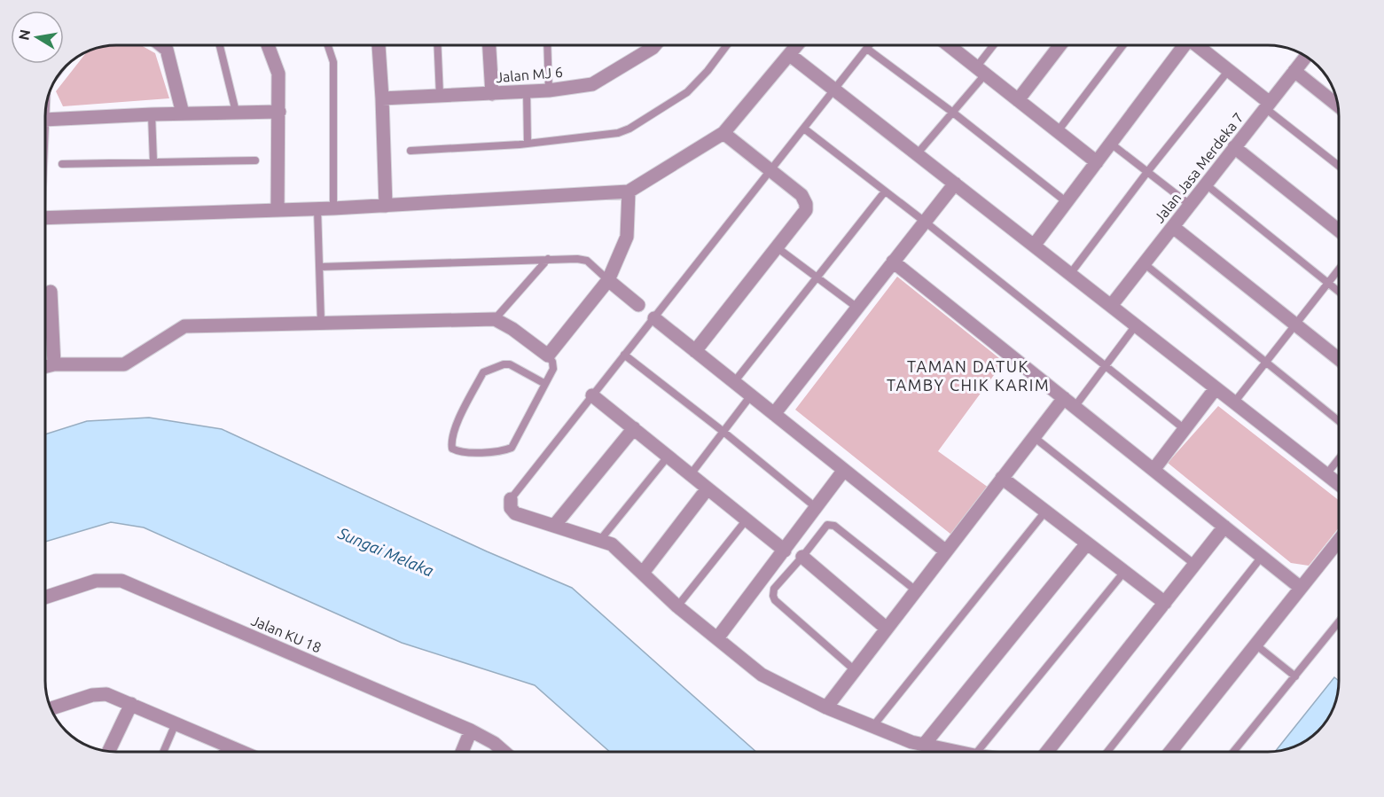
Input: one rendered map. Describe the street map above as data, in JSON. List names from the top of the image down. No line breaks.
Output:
{"streets":{"street":["Jalan MJ 6","Jalan Jasa Merdeka 7","Jalan KU 18"]},"districts":["TAMAN DATUK TAMBY CHIK KARIM"],"water":["Sungai Melaka"],"north":"left"}
